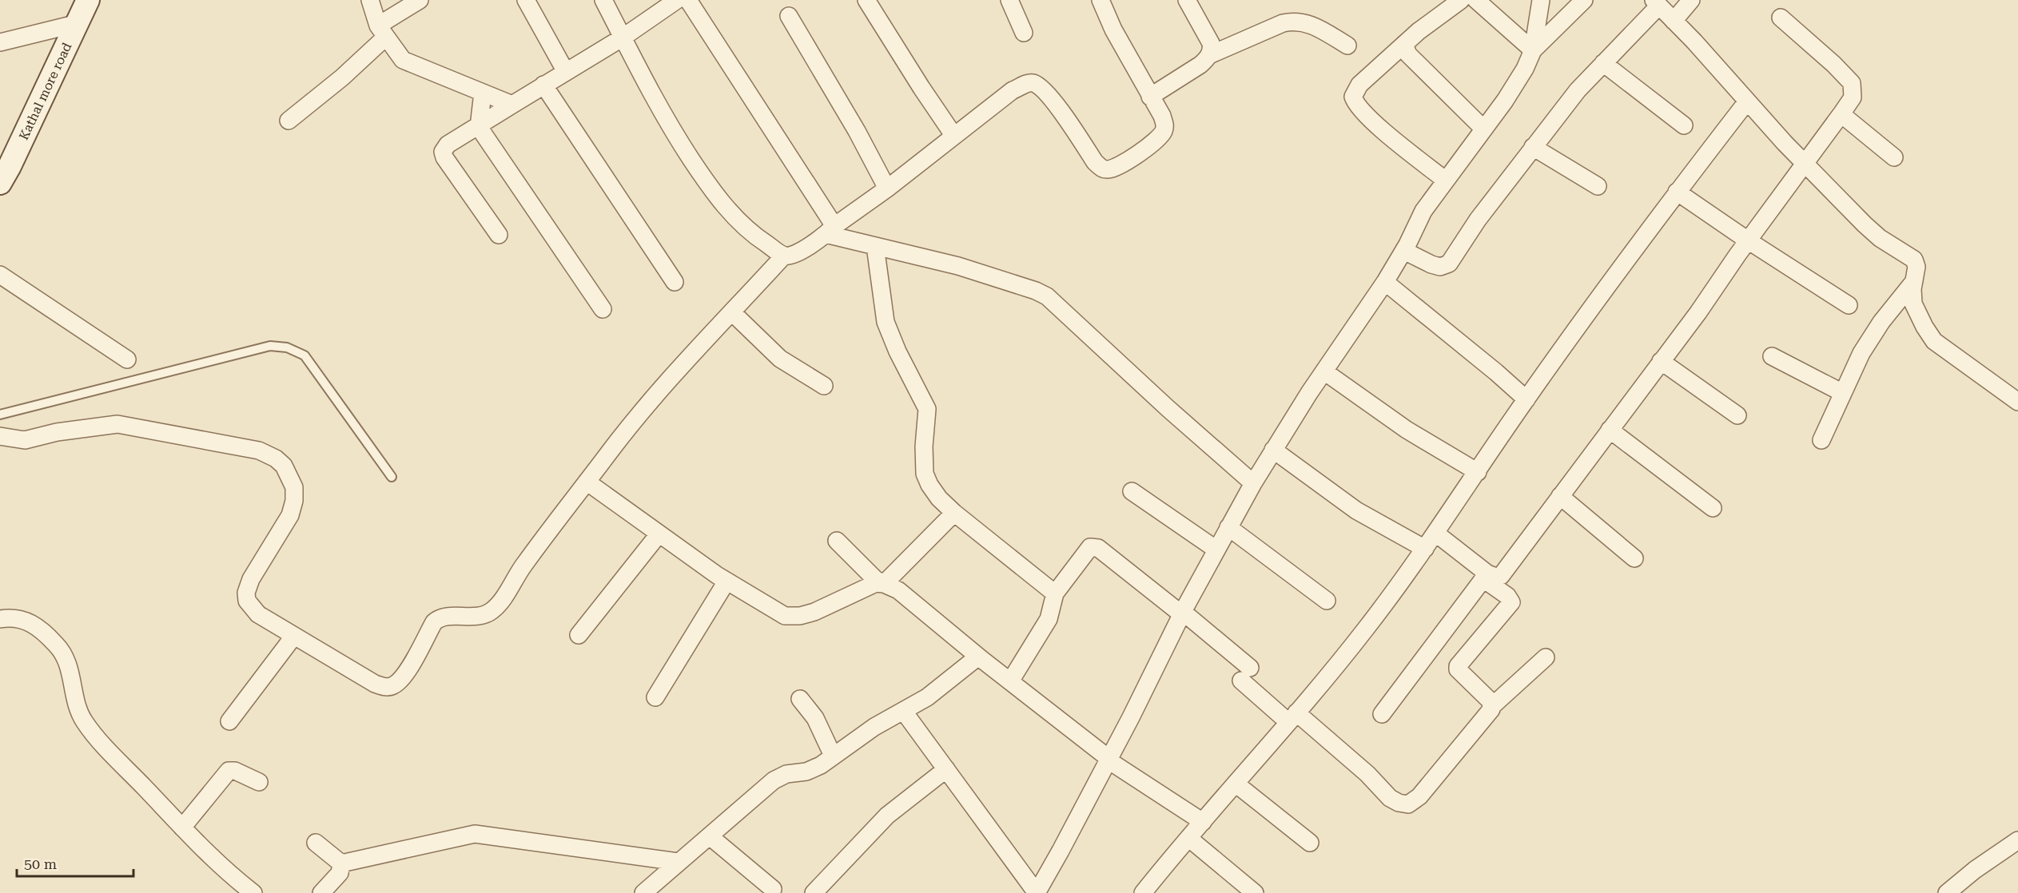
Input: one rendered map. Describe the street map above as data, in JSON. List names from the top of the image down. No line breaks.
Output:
{"streets":{"main road":["Kathal more road"]},"scale_bar":"50 m"}
